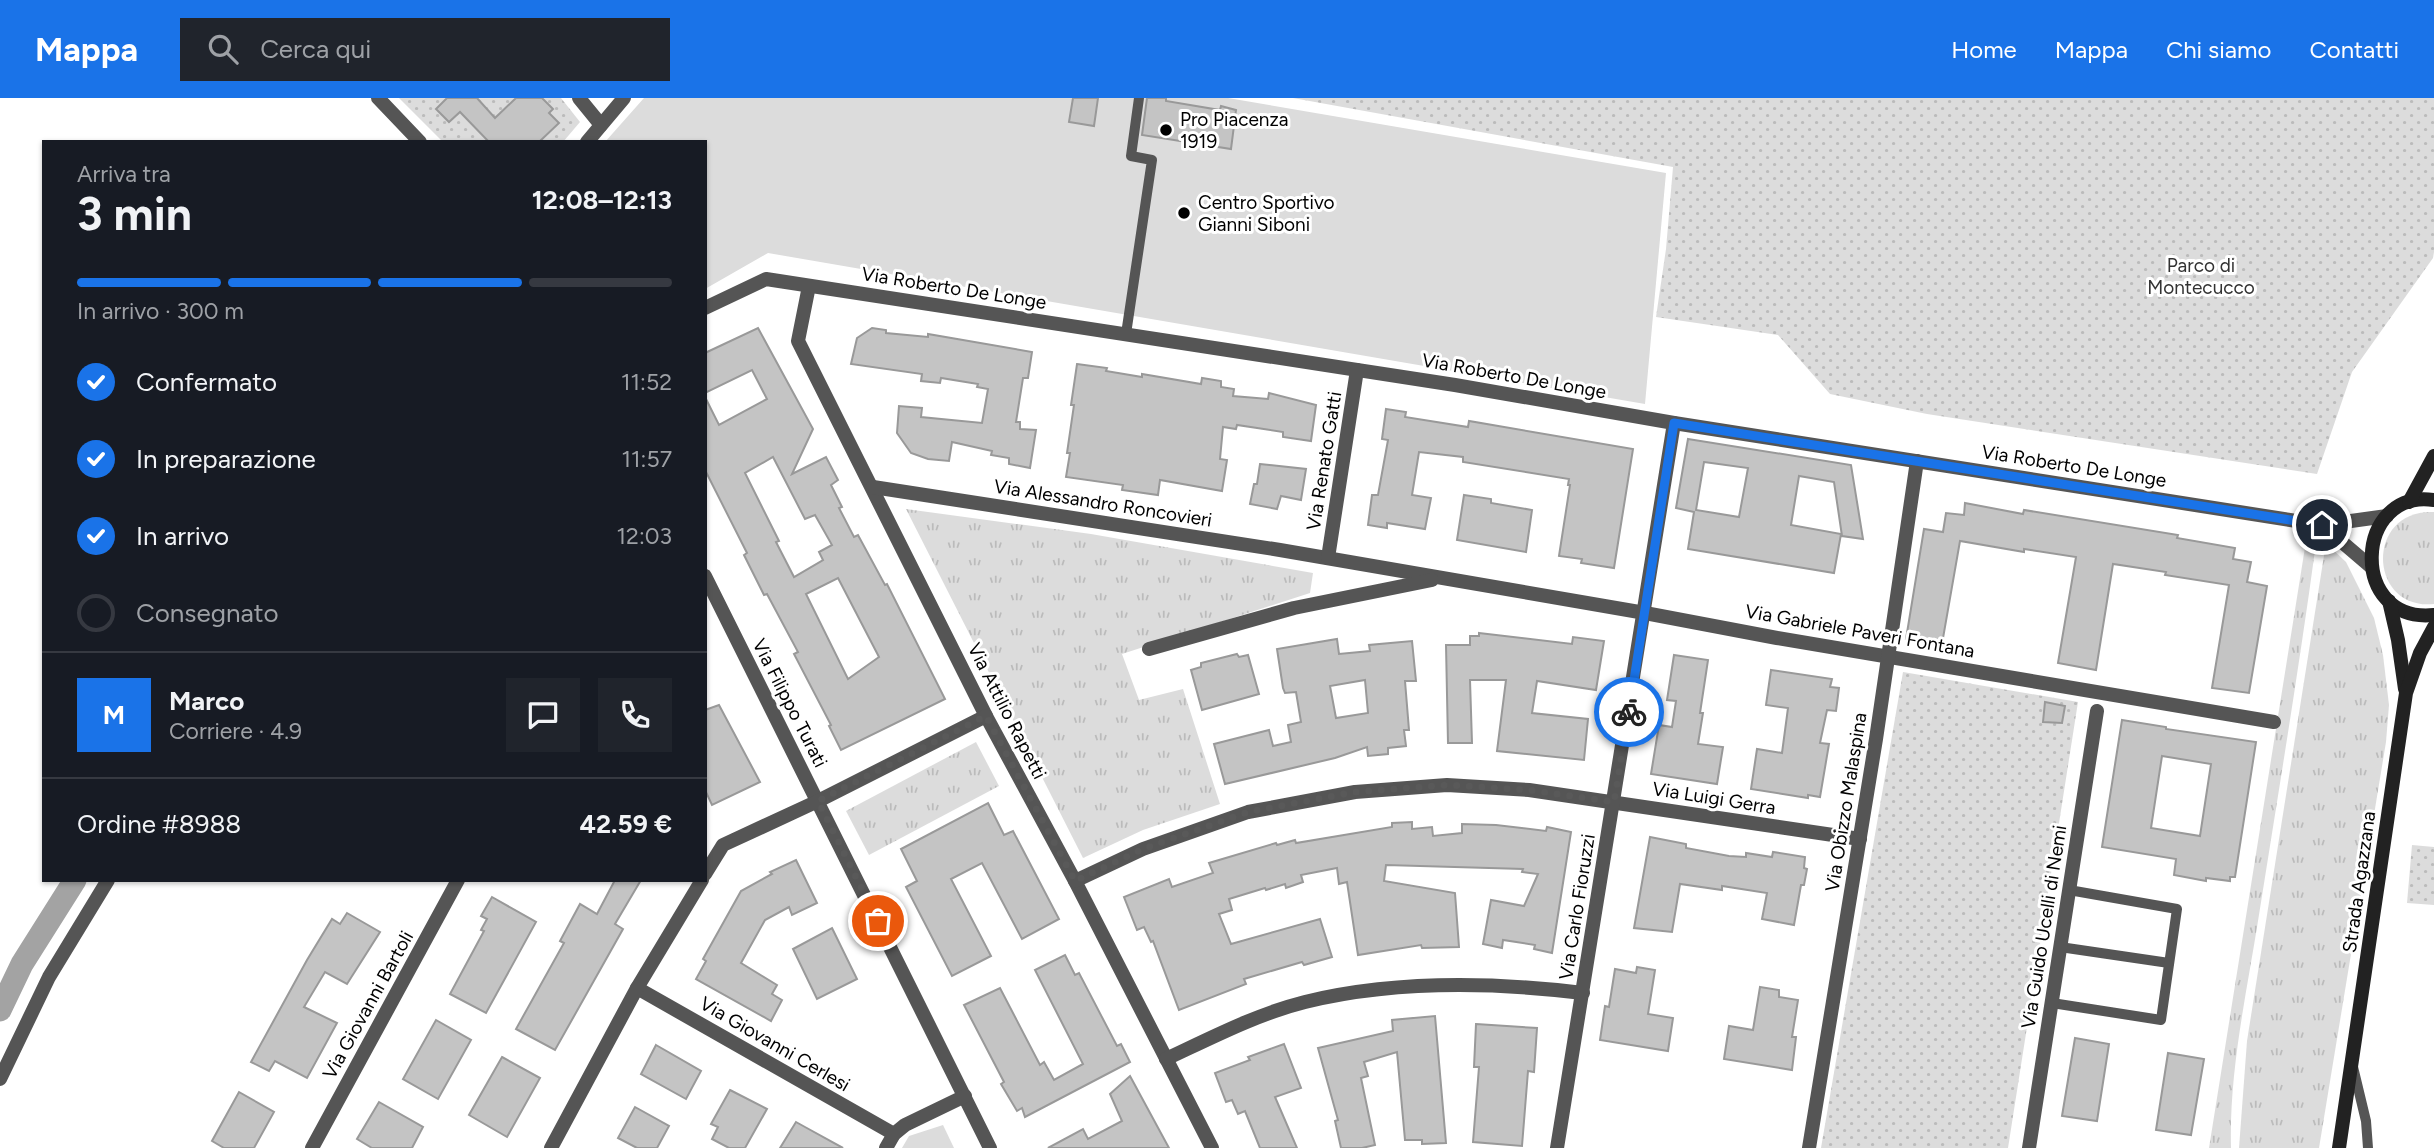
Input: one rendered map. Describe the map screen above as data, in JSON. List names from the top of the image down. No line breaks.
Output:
{"streets":{"main road":["Strada Agazzana"],"street":["Via Roberto De Longe","Via Renato Gatti","Via Alessandro Roncovieri","Via Gabriele Paveri Fontana","Via Filippo Turati","Via Attilio Rapetti","Via Luigi Gerra","Via Obizzo Malaspina","Via Carlo Fioruzzi","Via Guido Ucelli di Nemi","Via Giovanni Bartoli","Via Giovanni Cerlesi"]},"crossings":[["Via Roberto De Longe","Via Renato Gatti"],["Via Roberto De Longe","Via Attilio Rapetti"],["Via Roberto De Longe","Via Obizzo Malaspina"],["Via Roberto De Longe","Via Carlo Fioruzzi"],["Via Renato Gatti","Via Alessandro Roncovieri"],["Via Renato Gatti","Via Gabriele Paveri Fontana"],["Via Alessandro Roncovieri","Via Gabriele Paveri Fontana"],["Via Alessandro Roncovieri","Via Attilio Rapetti"],["Via Gabriele Paveri Fontana","Via Obizzo Malaspina"],["Via Gabriele Paveri Fontana","Via Carlo Fioruzzi"],["Via Attilio Rapetti","Via Luigi Gerra"],["Via Luigi Gerra","Via Obizzo Malaspina"],["Via Luigi Gerra","Via Carlo Fioruzzi"]],"parks":["Parco di Montecucco"],"places":["Pro Piacenza 1919","Centro Sportivo Gianni Siboni"],"page":{"header":"Mappa","search":"Cerca qui","nav":["Home","Mappa","Chi siamo","Contatti"],"heading":["3 min","Arriva tra","12:08–12:13"],"panel":["Marco","Corriere · 4.9","Ordine #8988","42.59 €"],"bar":"In arrivo · 300 m","list":[["Confermato","11:52"],["In preparazione","11:57"],["In arrivo","12:03"],"Consegnato"],"round":"M"}}
